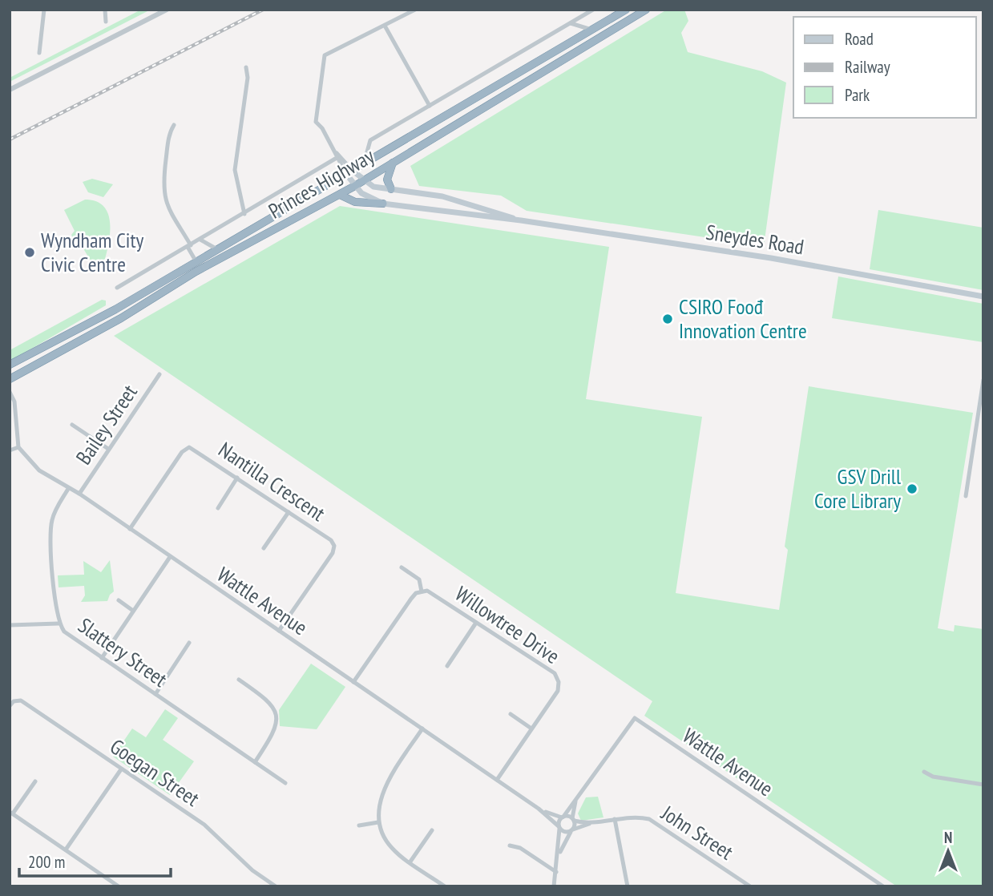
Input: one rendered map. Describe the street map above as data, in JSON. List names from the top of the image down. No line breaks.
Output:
{"streets":{"highway":["Princes Highway"],"main road":["Sneydes Road"],"street":["Bailey Street","Nantilla Crescent","Wattle Avenue","Willowtree Drive","Slattery Street","Goegan Street","John Street"]},"crossings":[["Princes Highway","Sneydes Road"],["Bailey Street","Wattle Avenue"],["Nantilla Crescent","Wattle Avenue"],["Wattle Avenue","Willowtree Drive"],["Wattle Avenue","Slattery Street"],["Wattle Avenue","John Street"]],"places":["Wyndham City Civic Centre","CSIRO Foođ Innovation Centre","GSV Drill Core Library"],"legend":["Road","Railway","Park"],"scale_bar":"200 m","north":"top"}
